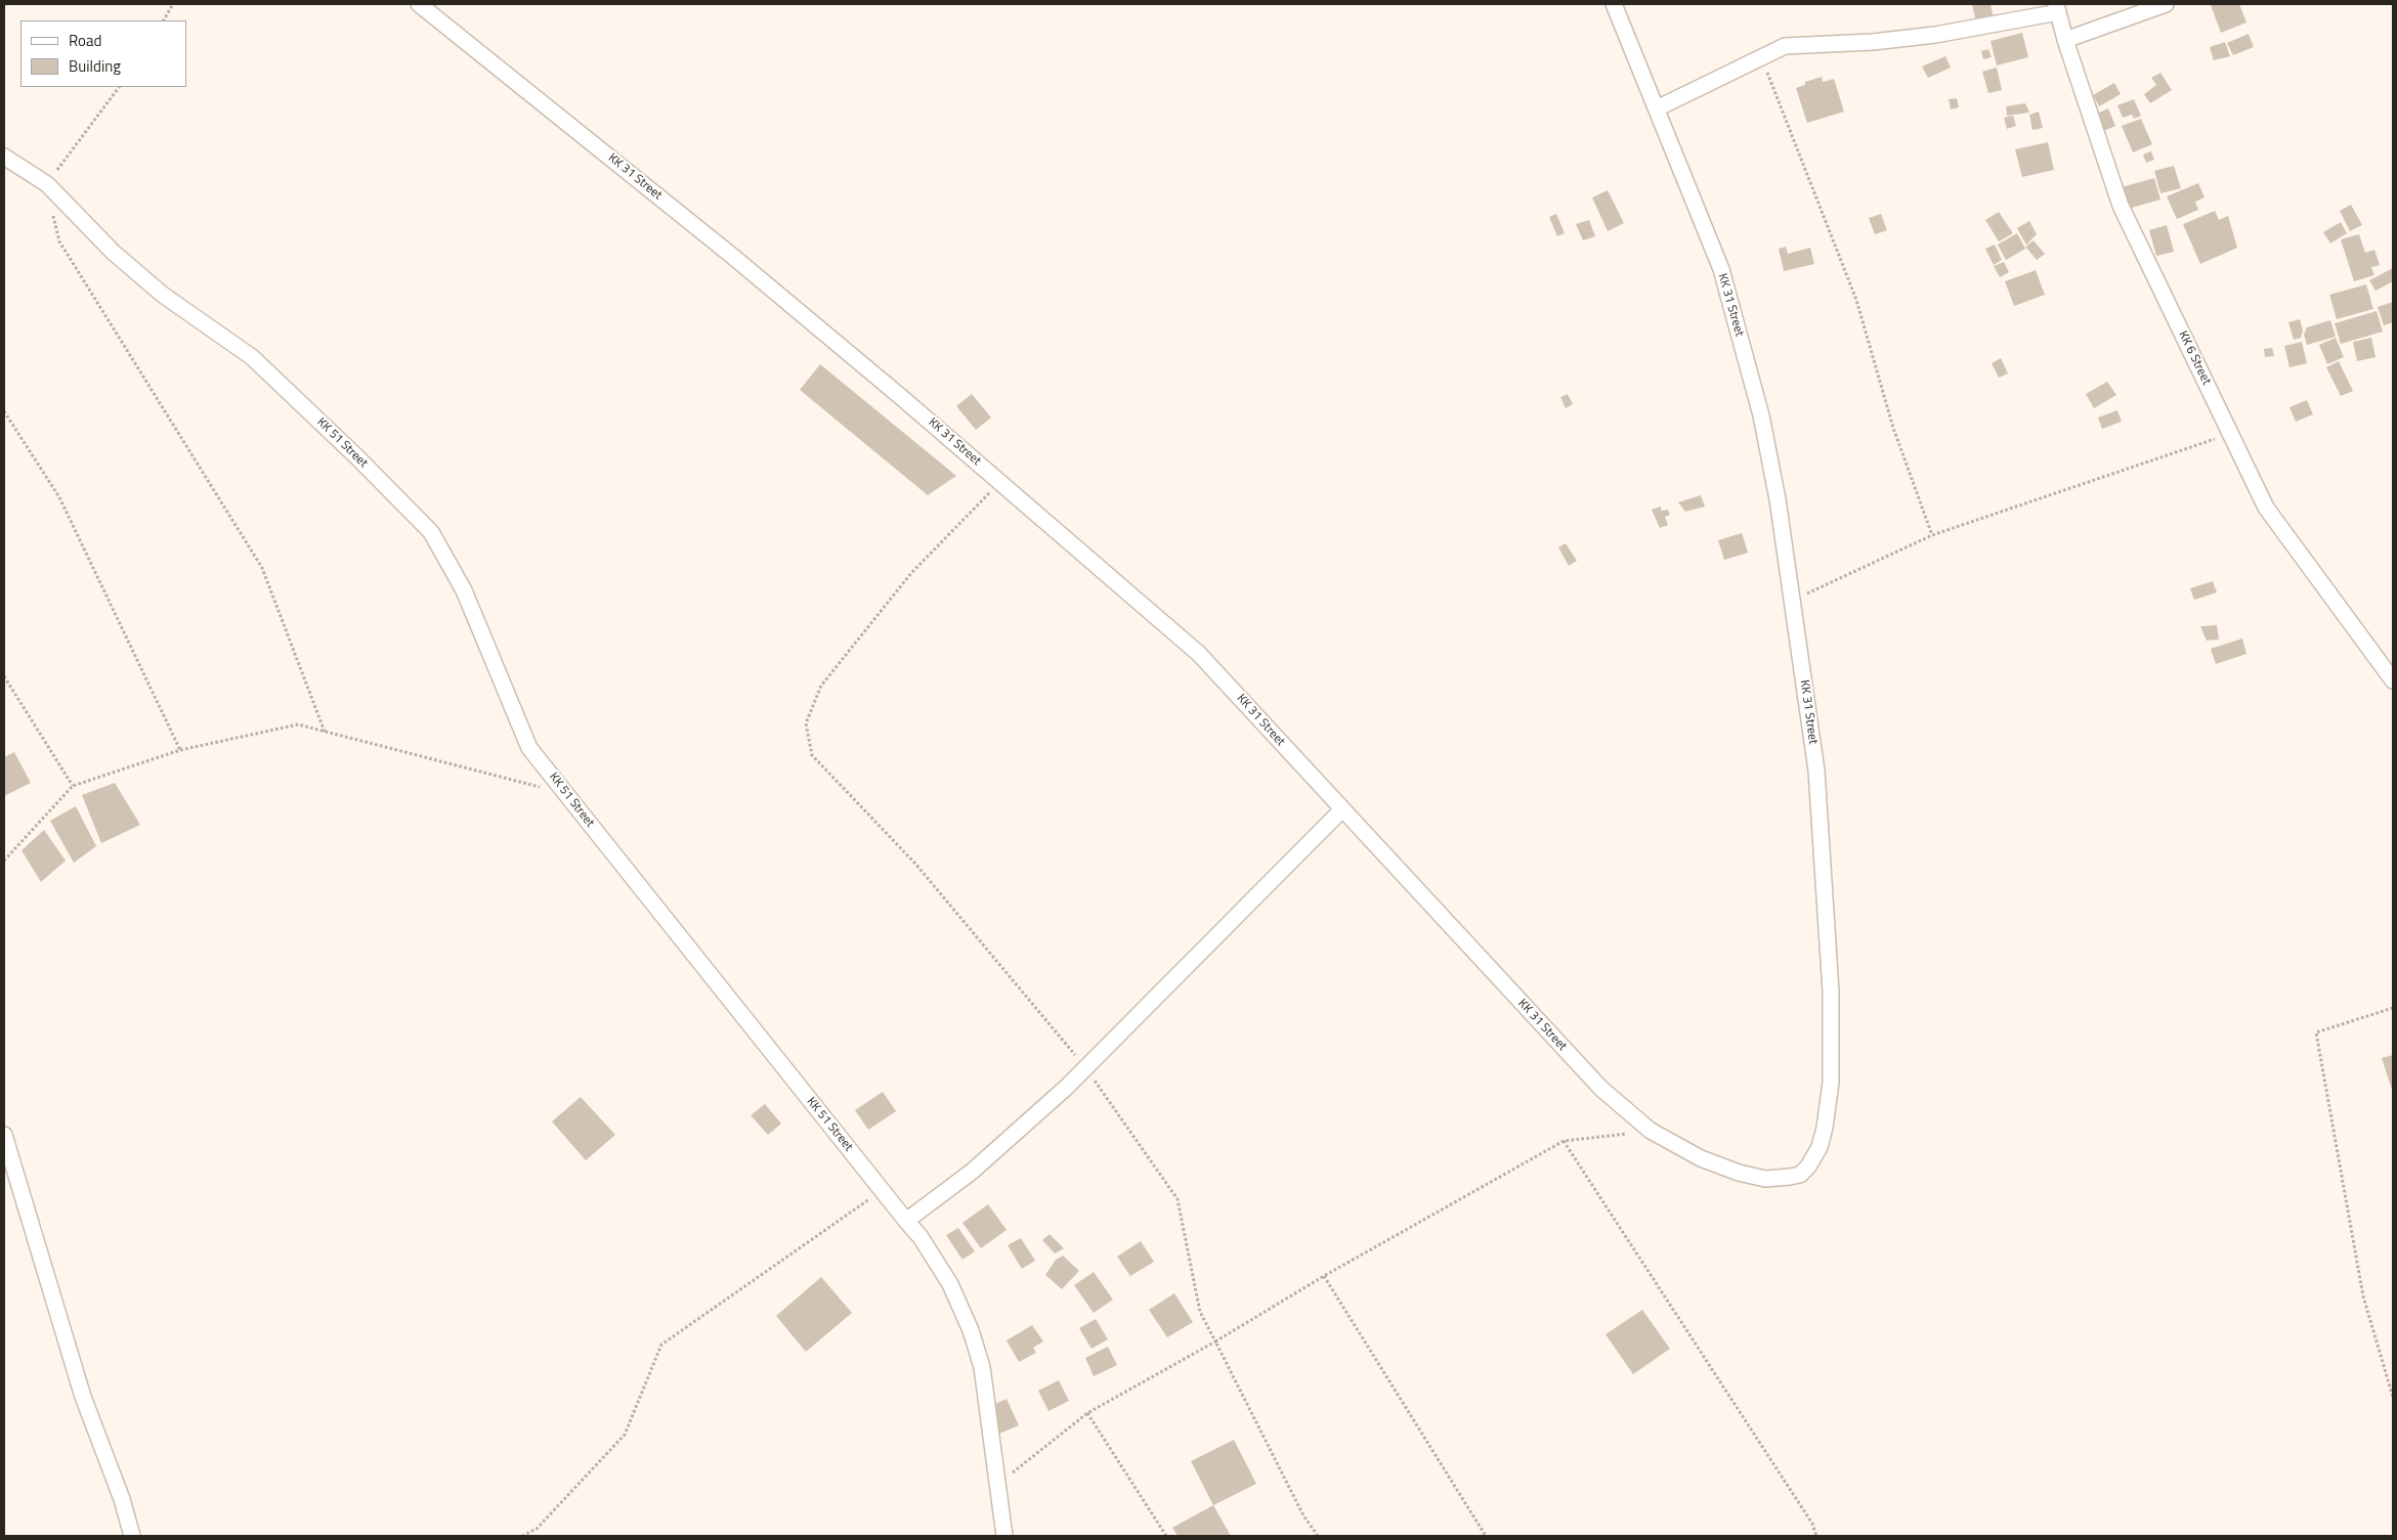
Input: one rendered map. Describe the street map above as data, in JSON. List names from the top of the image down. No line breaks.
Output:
{"streets":{"street":["KK 31 Street","KK 6 Street","KK 51 Street"]},"legend":["Road","Building"]}
